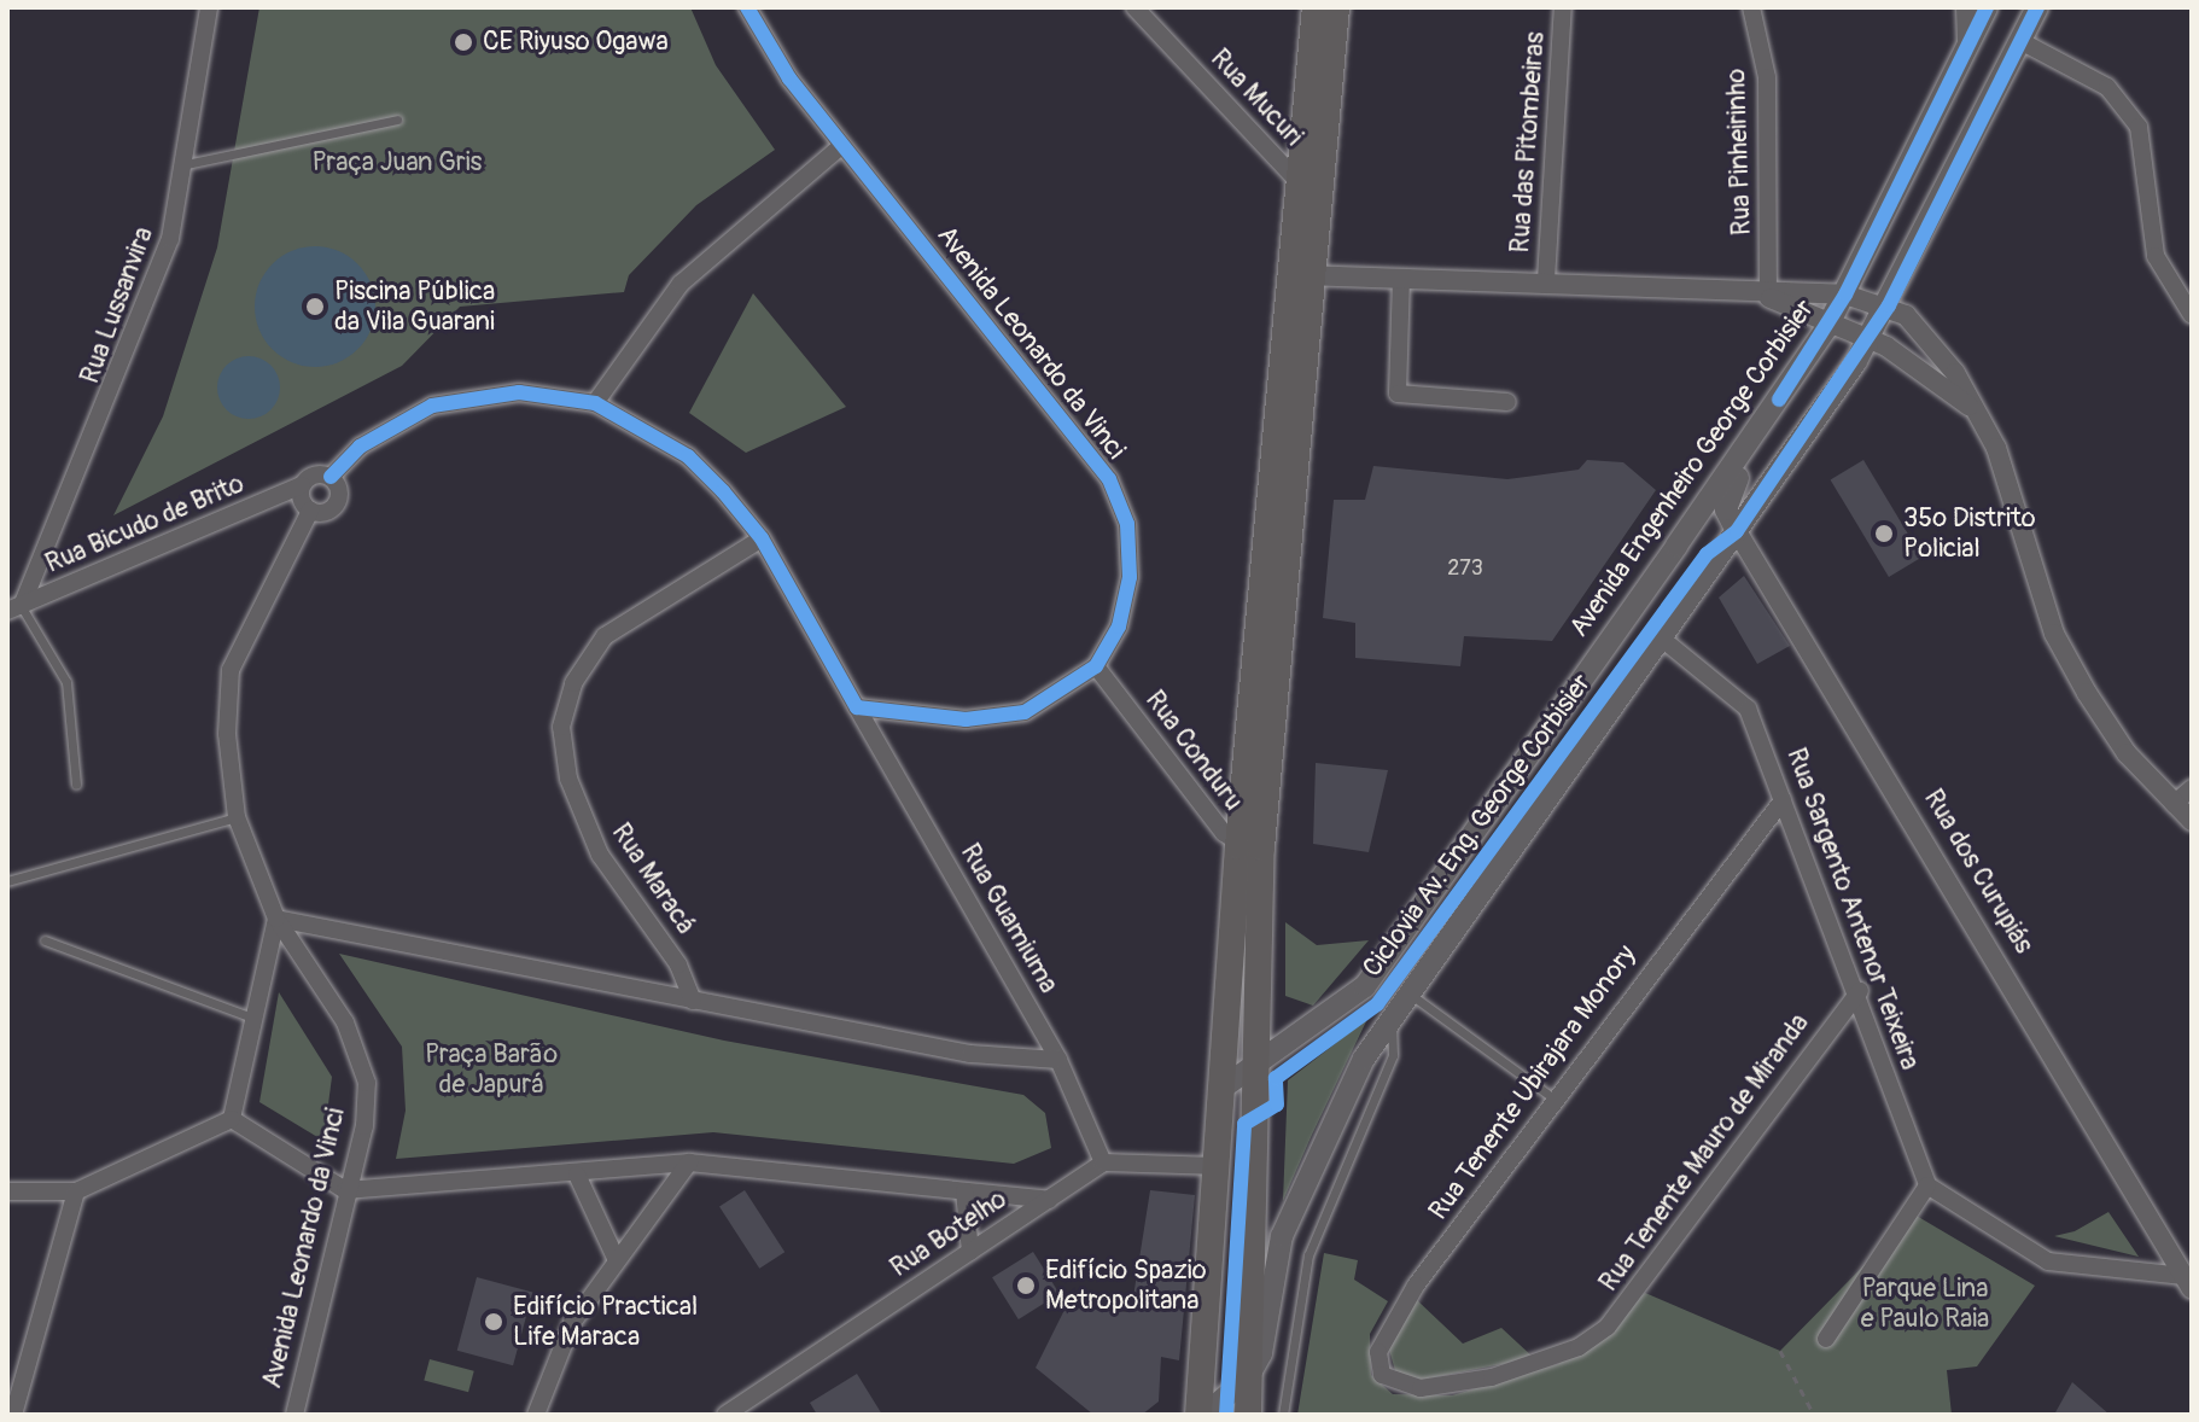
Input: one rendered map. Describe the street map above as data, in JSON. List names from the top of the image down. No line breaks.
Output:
{"streets":{"main road":["Avenida Engenheiro George Corbisier"],"street":["Rua Mucuri","Rua das Pitombeiras","Rua Pinheirinho","Rua Lussanvira","Avenida Leonardo da Vinci","Rua Bicudo de Brito","Rua Conduru","Rua dos Curupiás","Rua Maracá","Rua Sargento Antenor Teixeira","Rua Guamiuma","Rua Tenente Ubirajara Monory","Rua Tenente Mauro de Miranda","Rua Botelho"],"cycle path":["Ciclovia Av. Eng. George Corbisier"]},"crossings":[["Rua Lussanvira","Rua Bicudo de Brito"],["Avenida Leonardo da Vinci","Rua Bicudo de Brito"],["Avenida Leonardo da Vinci","Rua Conduru"],["Avenida Leonardo da Vinci","Rua Guamiuma"],["Rua Sargento Antenor Teixeira","Rua Tenente Ubirajara Monory"],["Rua Sargento Antenor Teixeira","Rua Tenente Mauro de Miranda"],["Rua Guamiuma","Rua Botelho"],["Rua Tenente Ubirajara Monory","Rua Tenente Mauro de Miranda"]],"parks":["Praça Juan Gris","Praça Barão de Japurá","Parque Lina e Paulo Raia"],"places":["CE Riyuso Ogawa","Piscina Pública da Vila Guarani","35º Distrito Policial","Edifício Spazio Metropolitana","Edifício Practical Life Maraca"],"house_numbers":["273"]}
